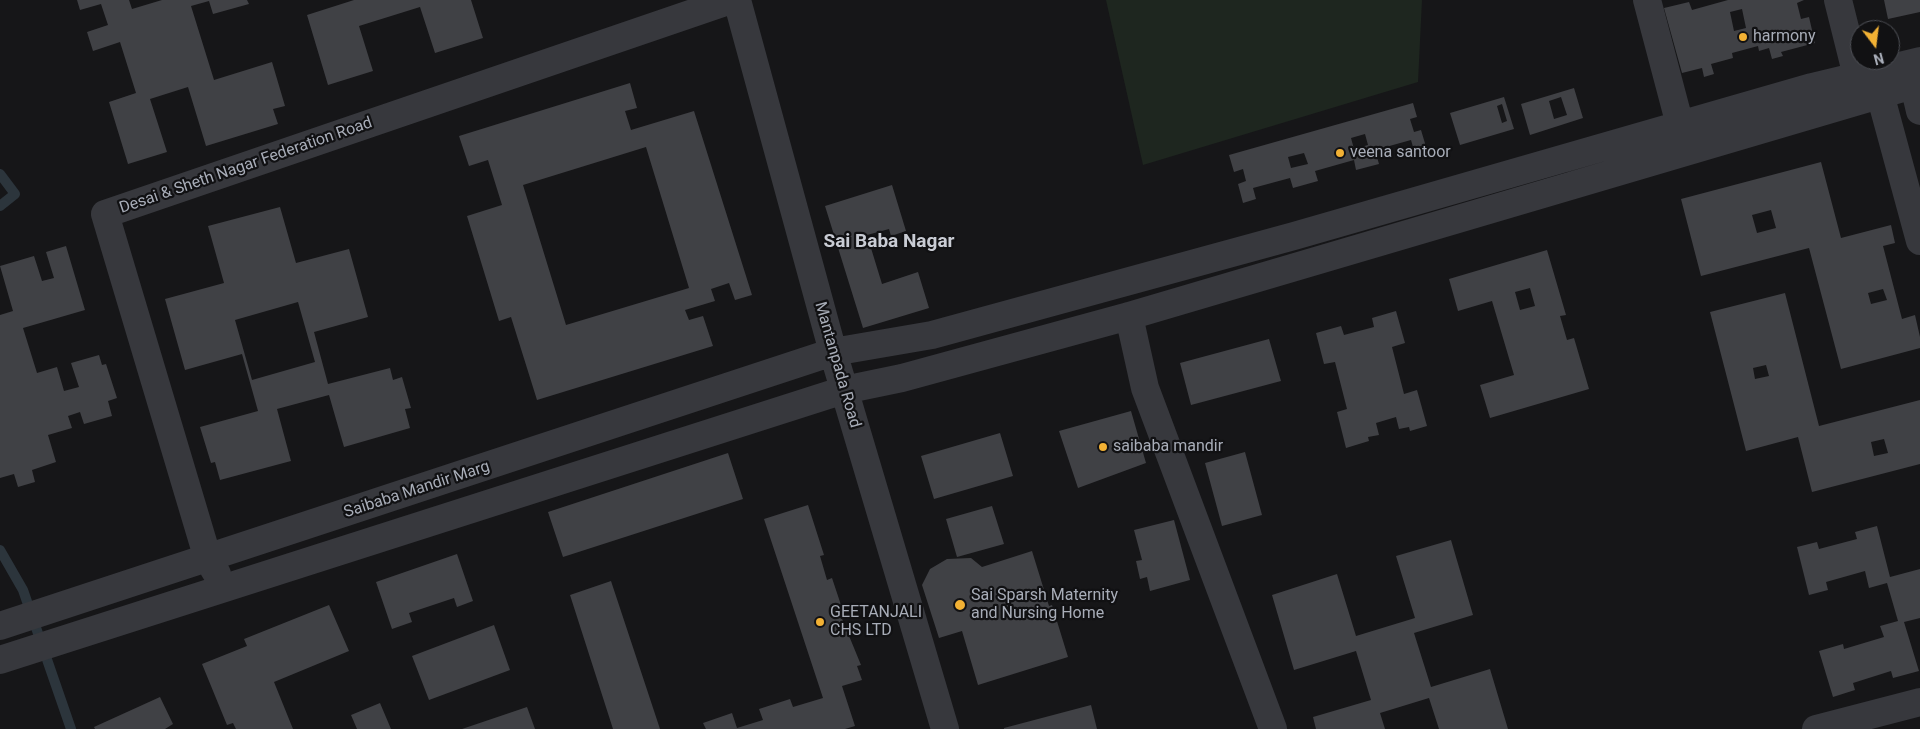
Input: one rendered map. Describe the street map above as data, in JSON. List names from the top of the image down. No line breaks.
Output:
{"streets":{"street":["Desai & Sheth Nagar Federation Road","Mantanpada Road","Saibaba Mandir Marg"]},"crossings":[["Desai & Sheth Nagar Federation Road","Saibaba Mandir Marg"],["Mantanpada Road","Saibaba Mandir Marg"]],"districts":["Sai Baba Nagar"],"places":["harmony","veena santoor","saibaba mandir","Sai Sparsh Maternity and Nursing Home","GEETANJALI CHS LTD"],"north":"bottom"}
